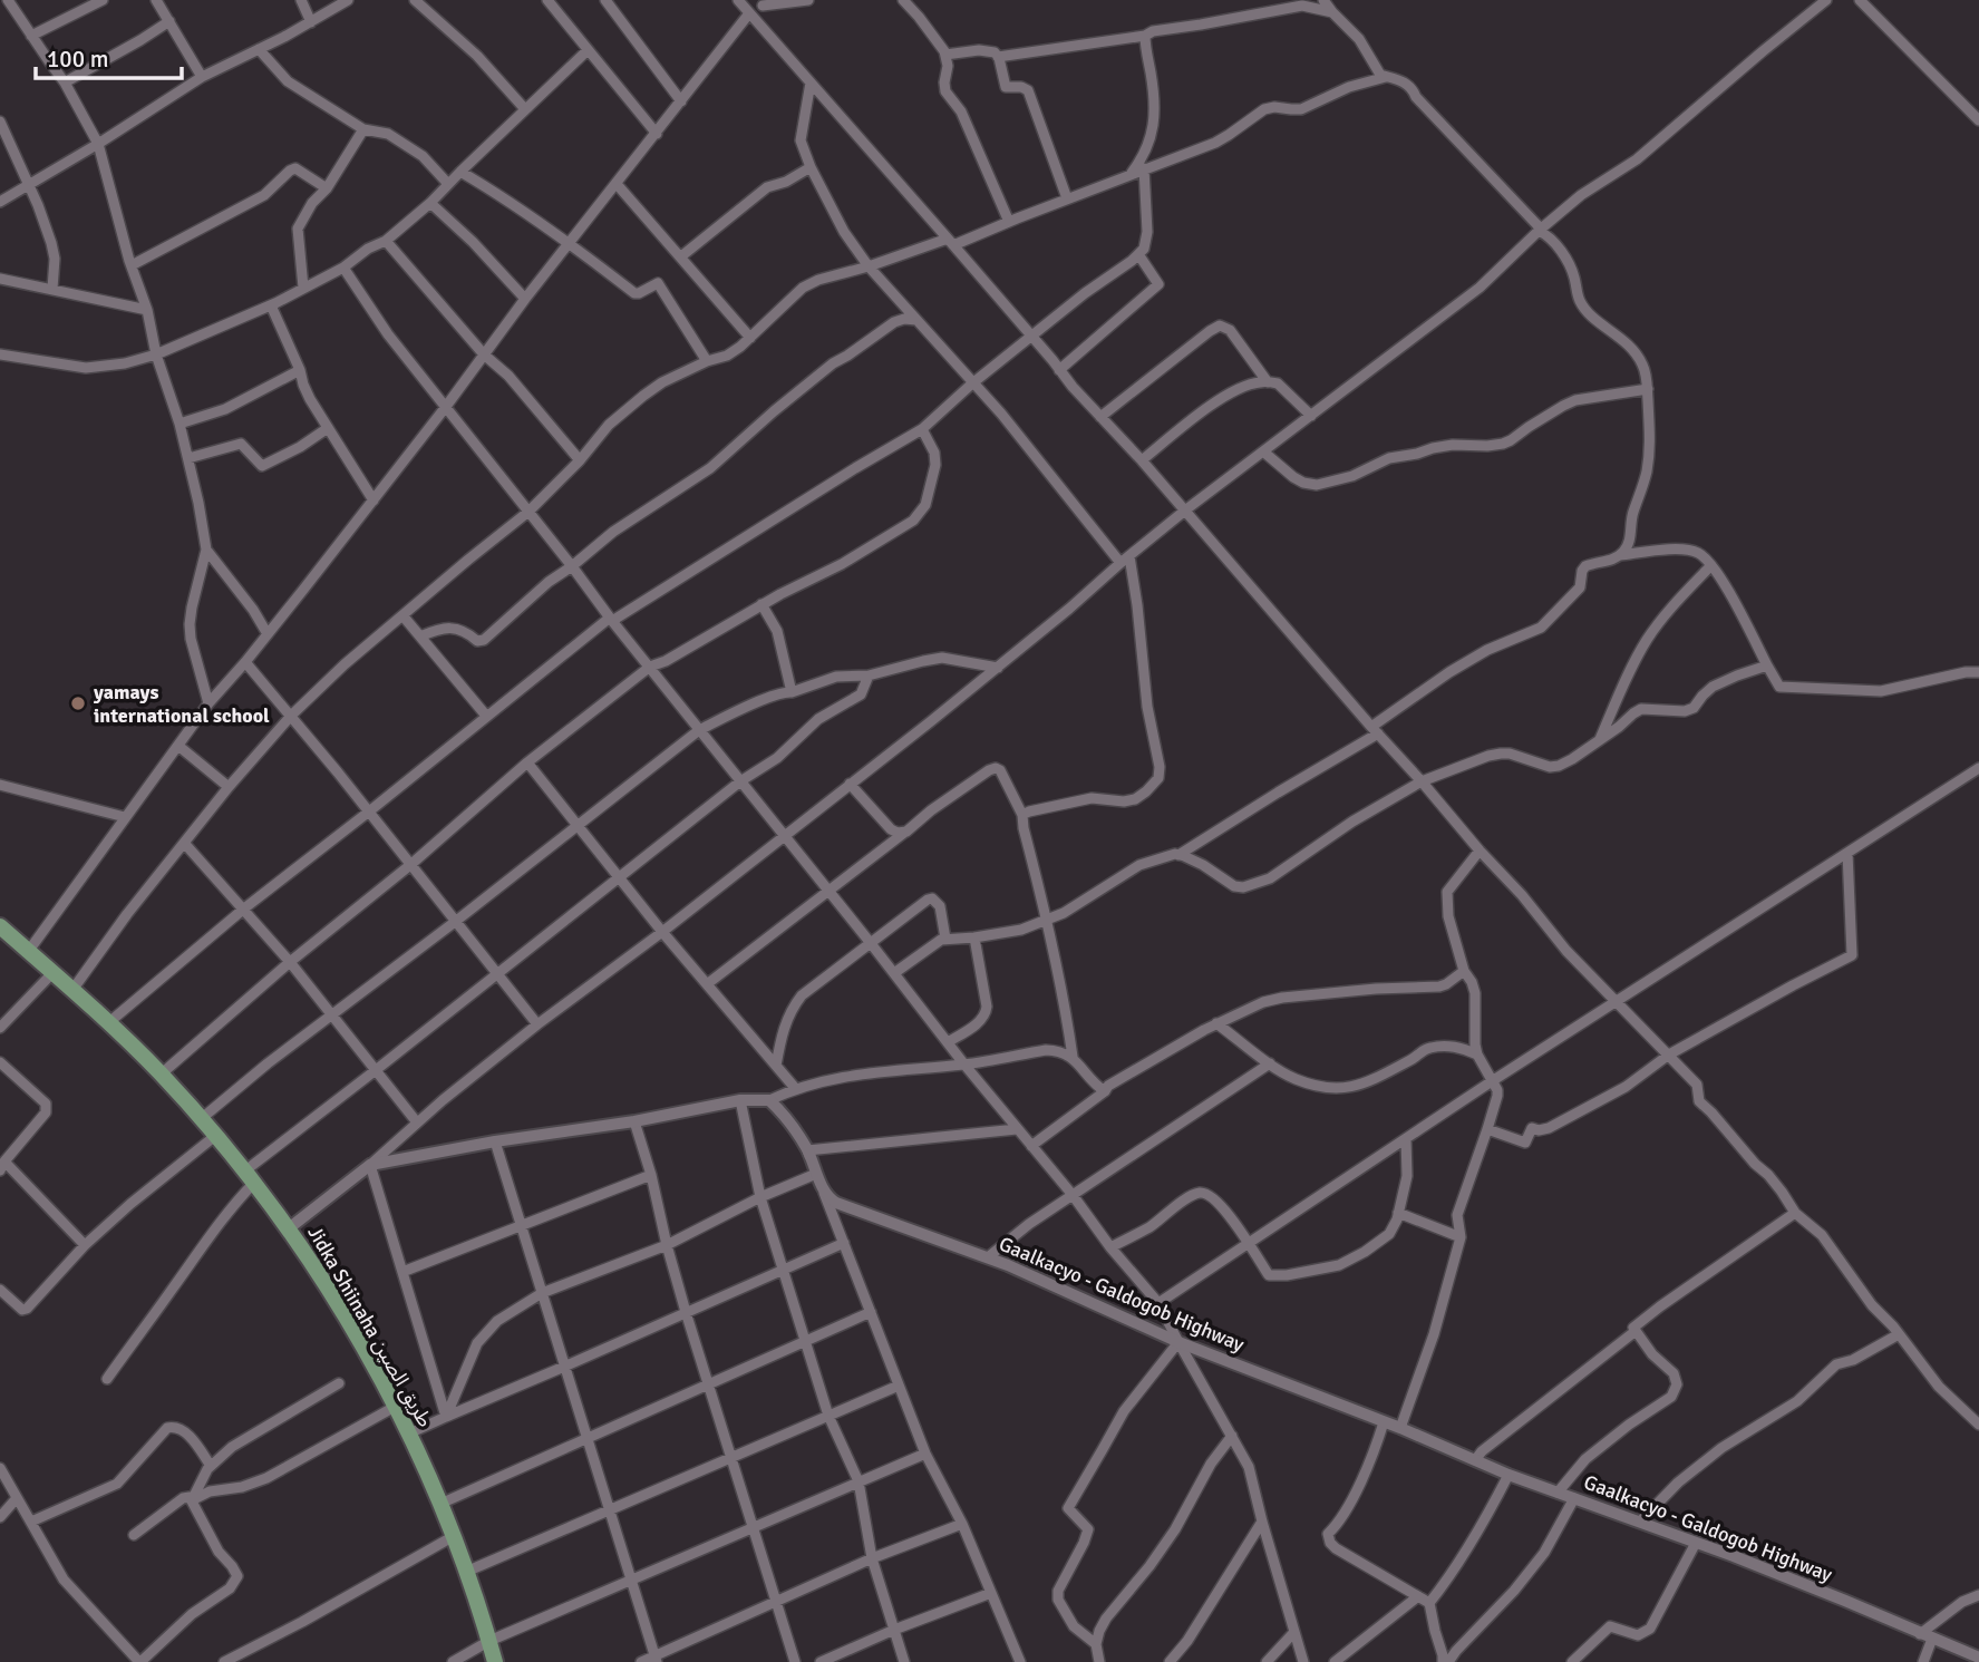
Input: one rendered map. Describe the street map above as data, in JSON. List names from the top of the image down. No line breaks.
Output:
{"streets":{"main road":["Jidka Shiinaha طريق الصين"],"street":["Gaalkacyo - Galdogob Highway"]},"places":["yamays international school"],"scale_bar":"100 m"}
